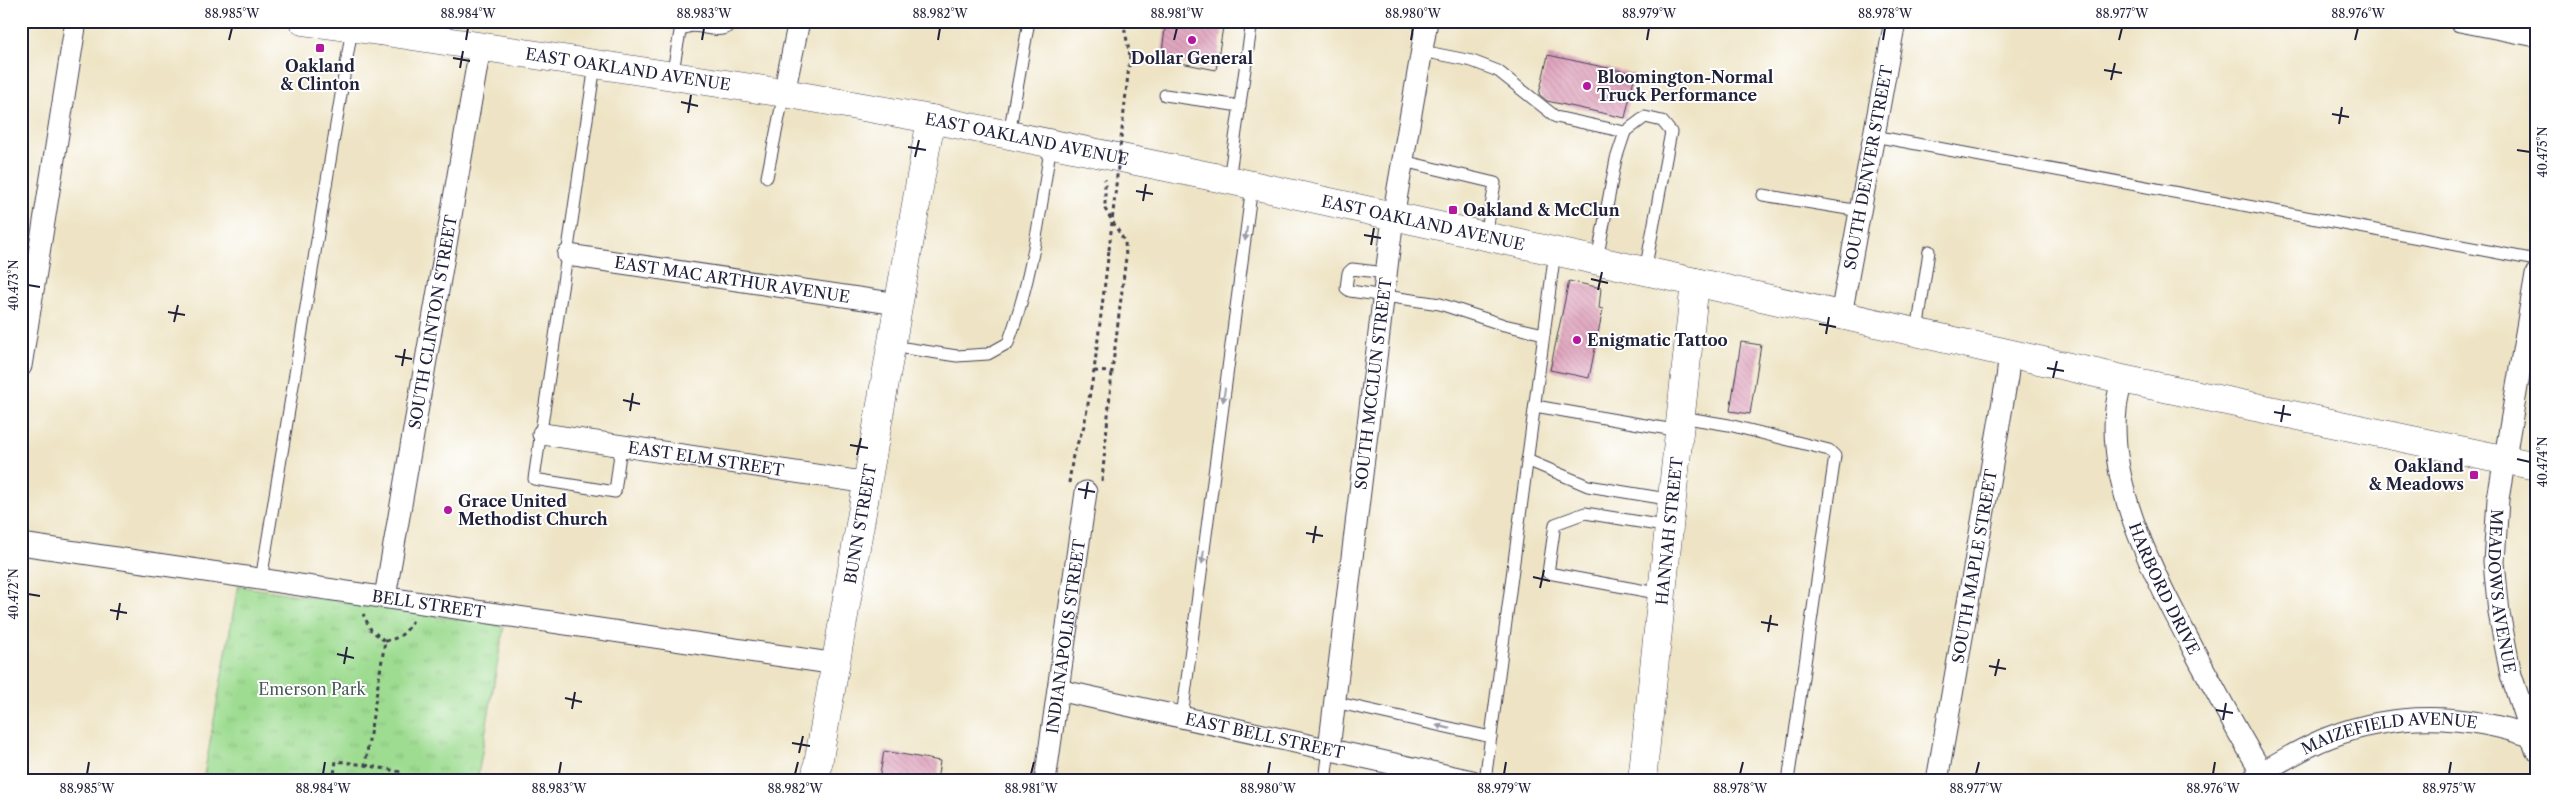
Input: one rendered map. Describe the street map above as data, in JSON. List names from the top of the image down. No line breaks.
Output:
{"streets":{"main road":["EAST OAKLAND AVENUE","BUNN STREET","HANNAH STREET"],"street":["SOUTH DENVER STREET","EAST MAC ARTHUR AVENUE","SOUTH CLINTON STREET","SOUTH MCCLUN STREET","EAST ELM STREET","SOUTH MAPLE STREET","HARBORD DRIVE","MEADOWS AVENUE","BELL STREET","INDIANAPOLIS STREET","EAST BELL STREET","MAIZEFIELD AVENUE"]},"crossings":[["EAST OAKLAND AVENUE","SOUTH DENVER STREET"],["EAST OAKLAND AVENUE","SOUTH CLINTON STREET"],["EAST OAKLAND AVENUE","SOUTH MCCLUN STREET"],["EAST OAKLAND AVENUE","BUNN STREET"],["EAST OAKLAND AVENUE","HANNAH STREET"],["EAST OAKLAND AVENUE","SOUTH MAPLE STREET"],["EAST OAKLAND AVENUE","HARBORD DRIVE"],["EAST OAKLAND AVENUE","MEADOWS AVENUE"],["EAST MAC ARTHUR AVENUE","BUNN STREET"],["SOUTH CLINTON STREET","BELL STREET"],["SOUTH MCCLUN STREET","EAST BELL STREET"],["EAST ELM STREET","BUNN STREET"],["BUNN STREET","BELL STREET"],["HARBORD DRIVE","MAIZEFIELD AVENUE"],["MEADOWS AVENUE","MAIZEFIELD AVENUE"],["INDIANAPOLIS STREET","EAST BELL STREET"]],"parks":["Emerson Park"],"places":{"other":["Dollar General","Bloomington-Normal Truck Performance","Enigmatic Tattoo","Grace United Methodist Church"],"transit":["Oakland & Clinton","Oakland & McClun","Oakland & Meadows"]},"coordinates":["88.985°W","88.984°W","88.983°W","88.982°W","88.981°W","88.980°W","88.979°W","88.978°W","88.977°W","88.976°W","40.475°N","40.473°N","40.474°N","40.472°N","88.975°W"]}
